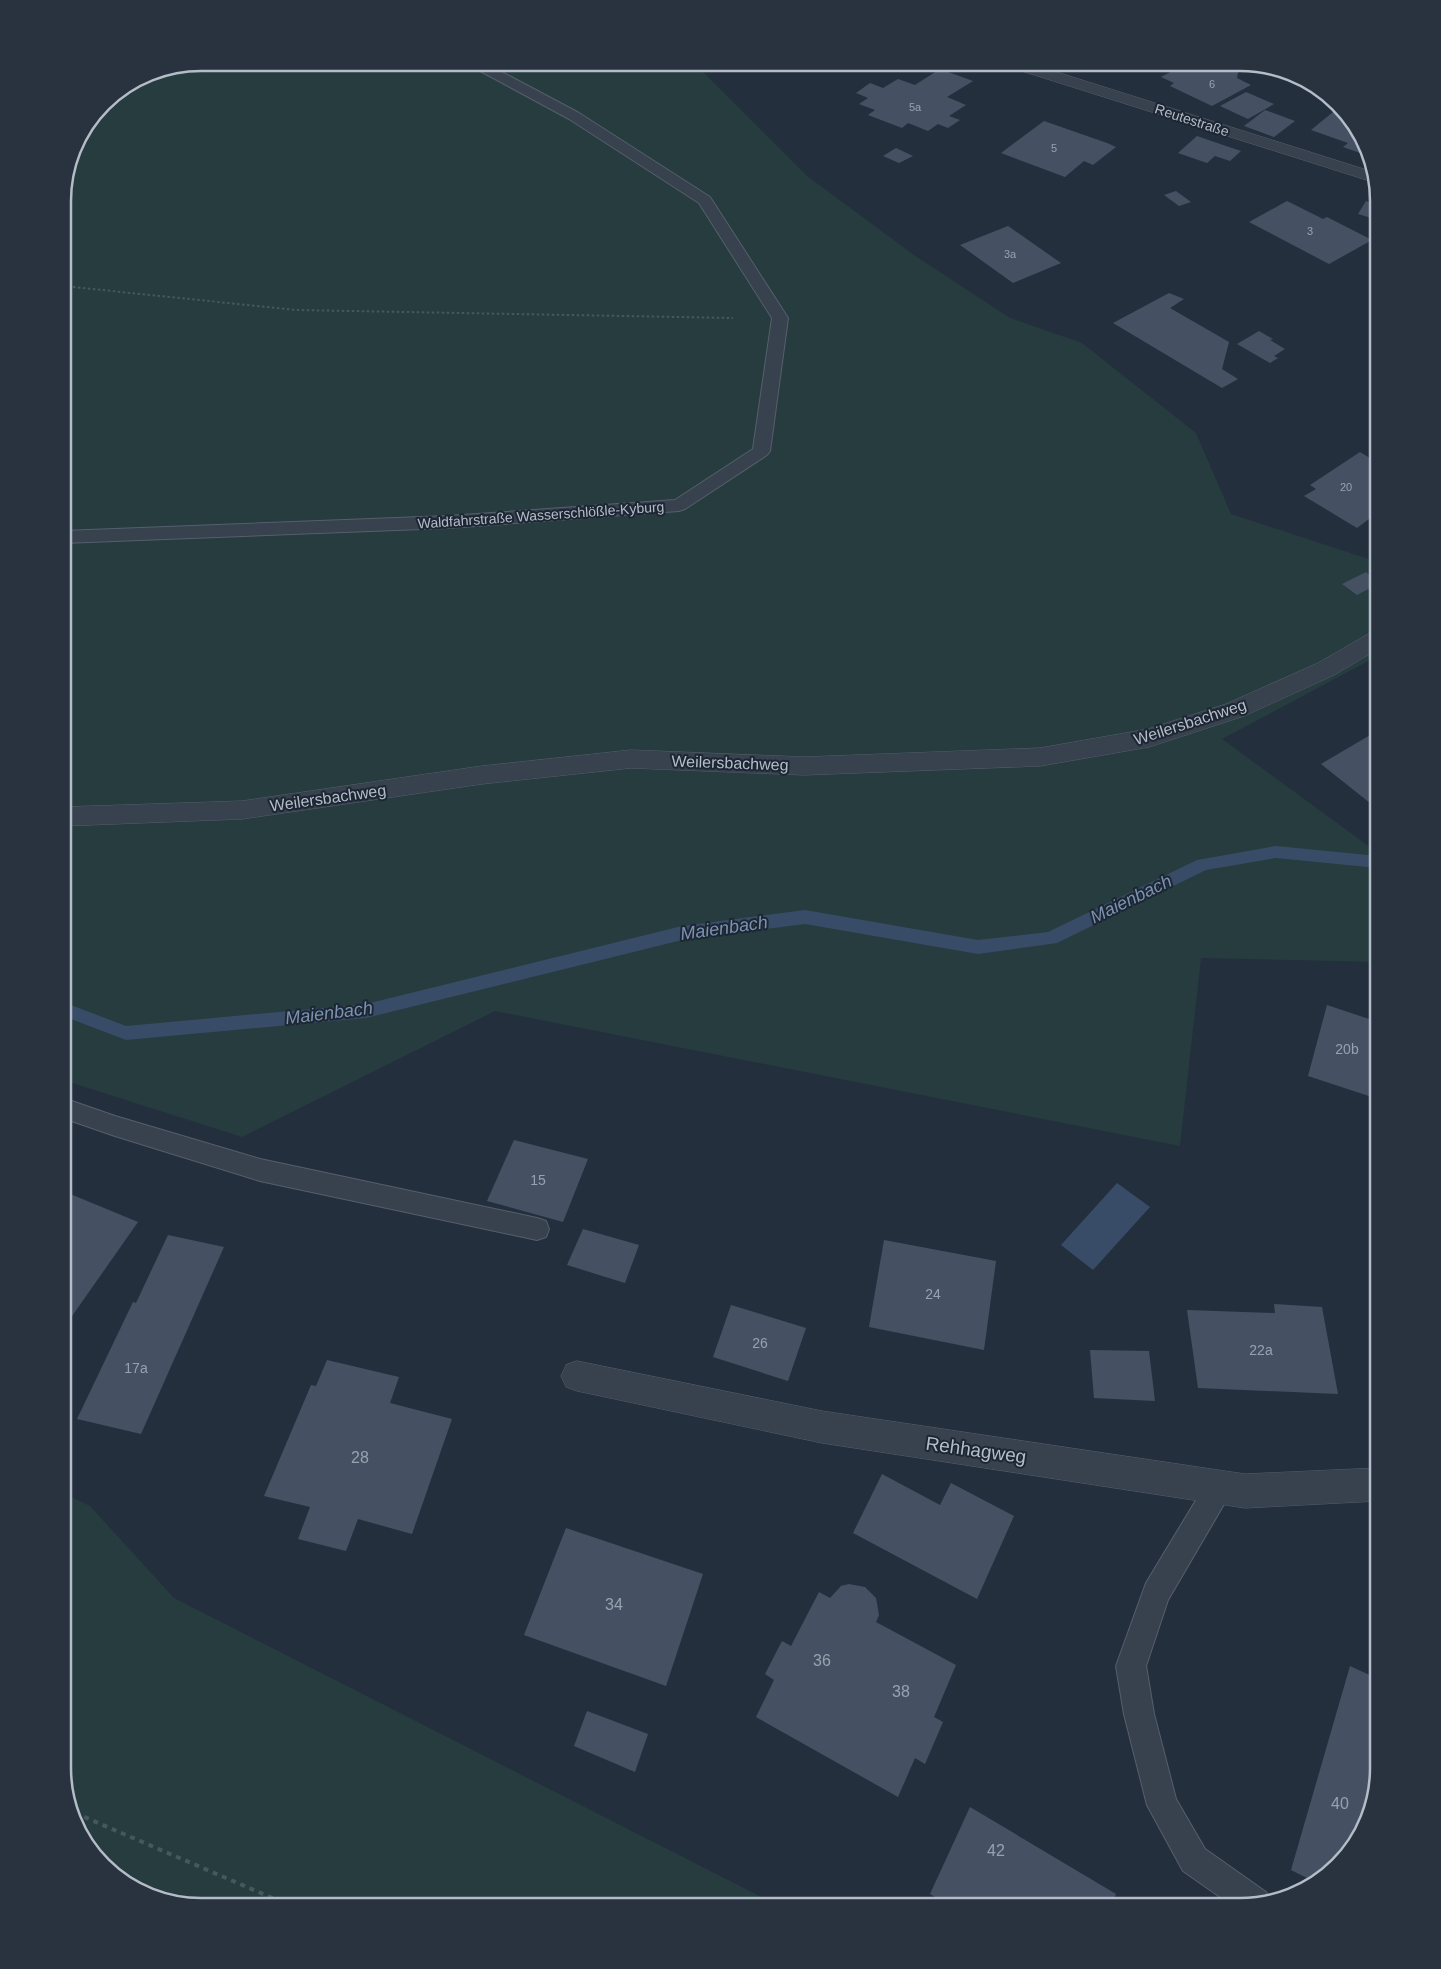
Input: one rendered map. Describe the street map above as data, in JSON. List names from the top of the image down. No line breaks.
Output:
{"streets":{"street":["Reutestraße","Weilersbachweg","Rehhagweg"],"lane":["Waldfahrstraße Wasserschlößle-Kyburg"]},"water":["Maienbach"],"house_numbers":["6","5a","5","3","3a","20","20b","15","24","26","22a","17a","28","34","36","38","40","42"]}
